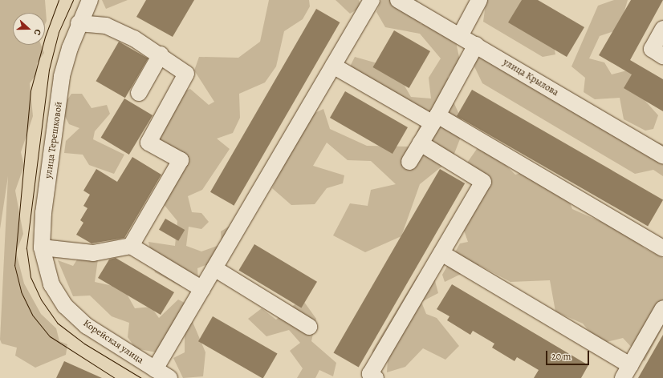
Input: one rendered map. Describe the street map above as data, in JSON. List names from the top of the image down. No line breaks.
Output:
{"streets":{"street":["улица Крылова","улица Терешковой","Корейская улица"]},"crossings":[["улица Терешковой","Корейская улица"]],"scale_bar":"20 m","north":"right"}
